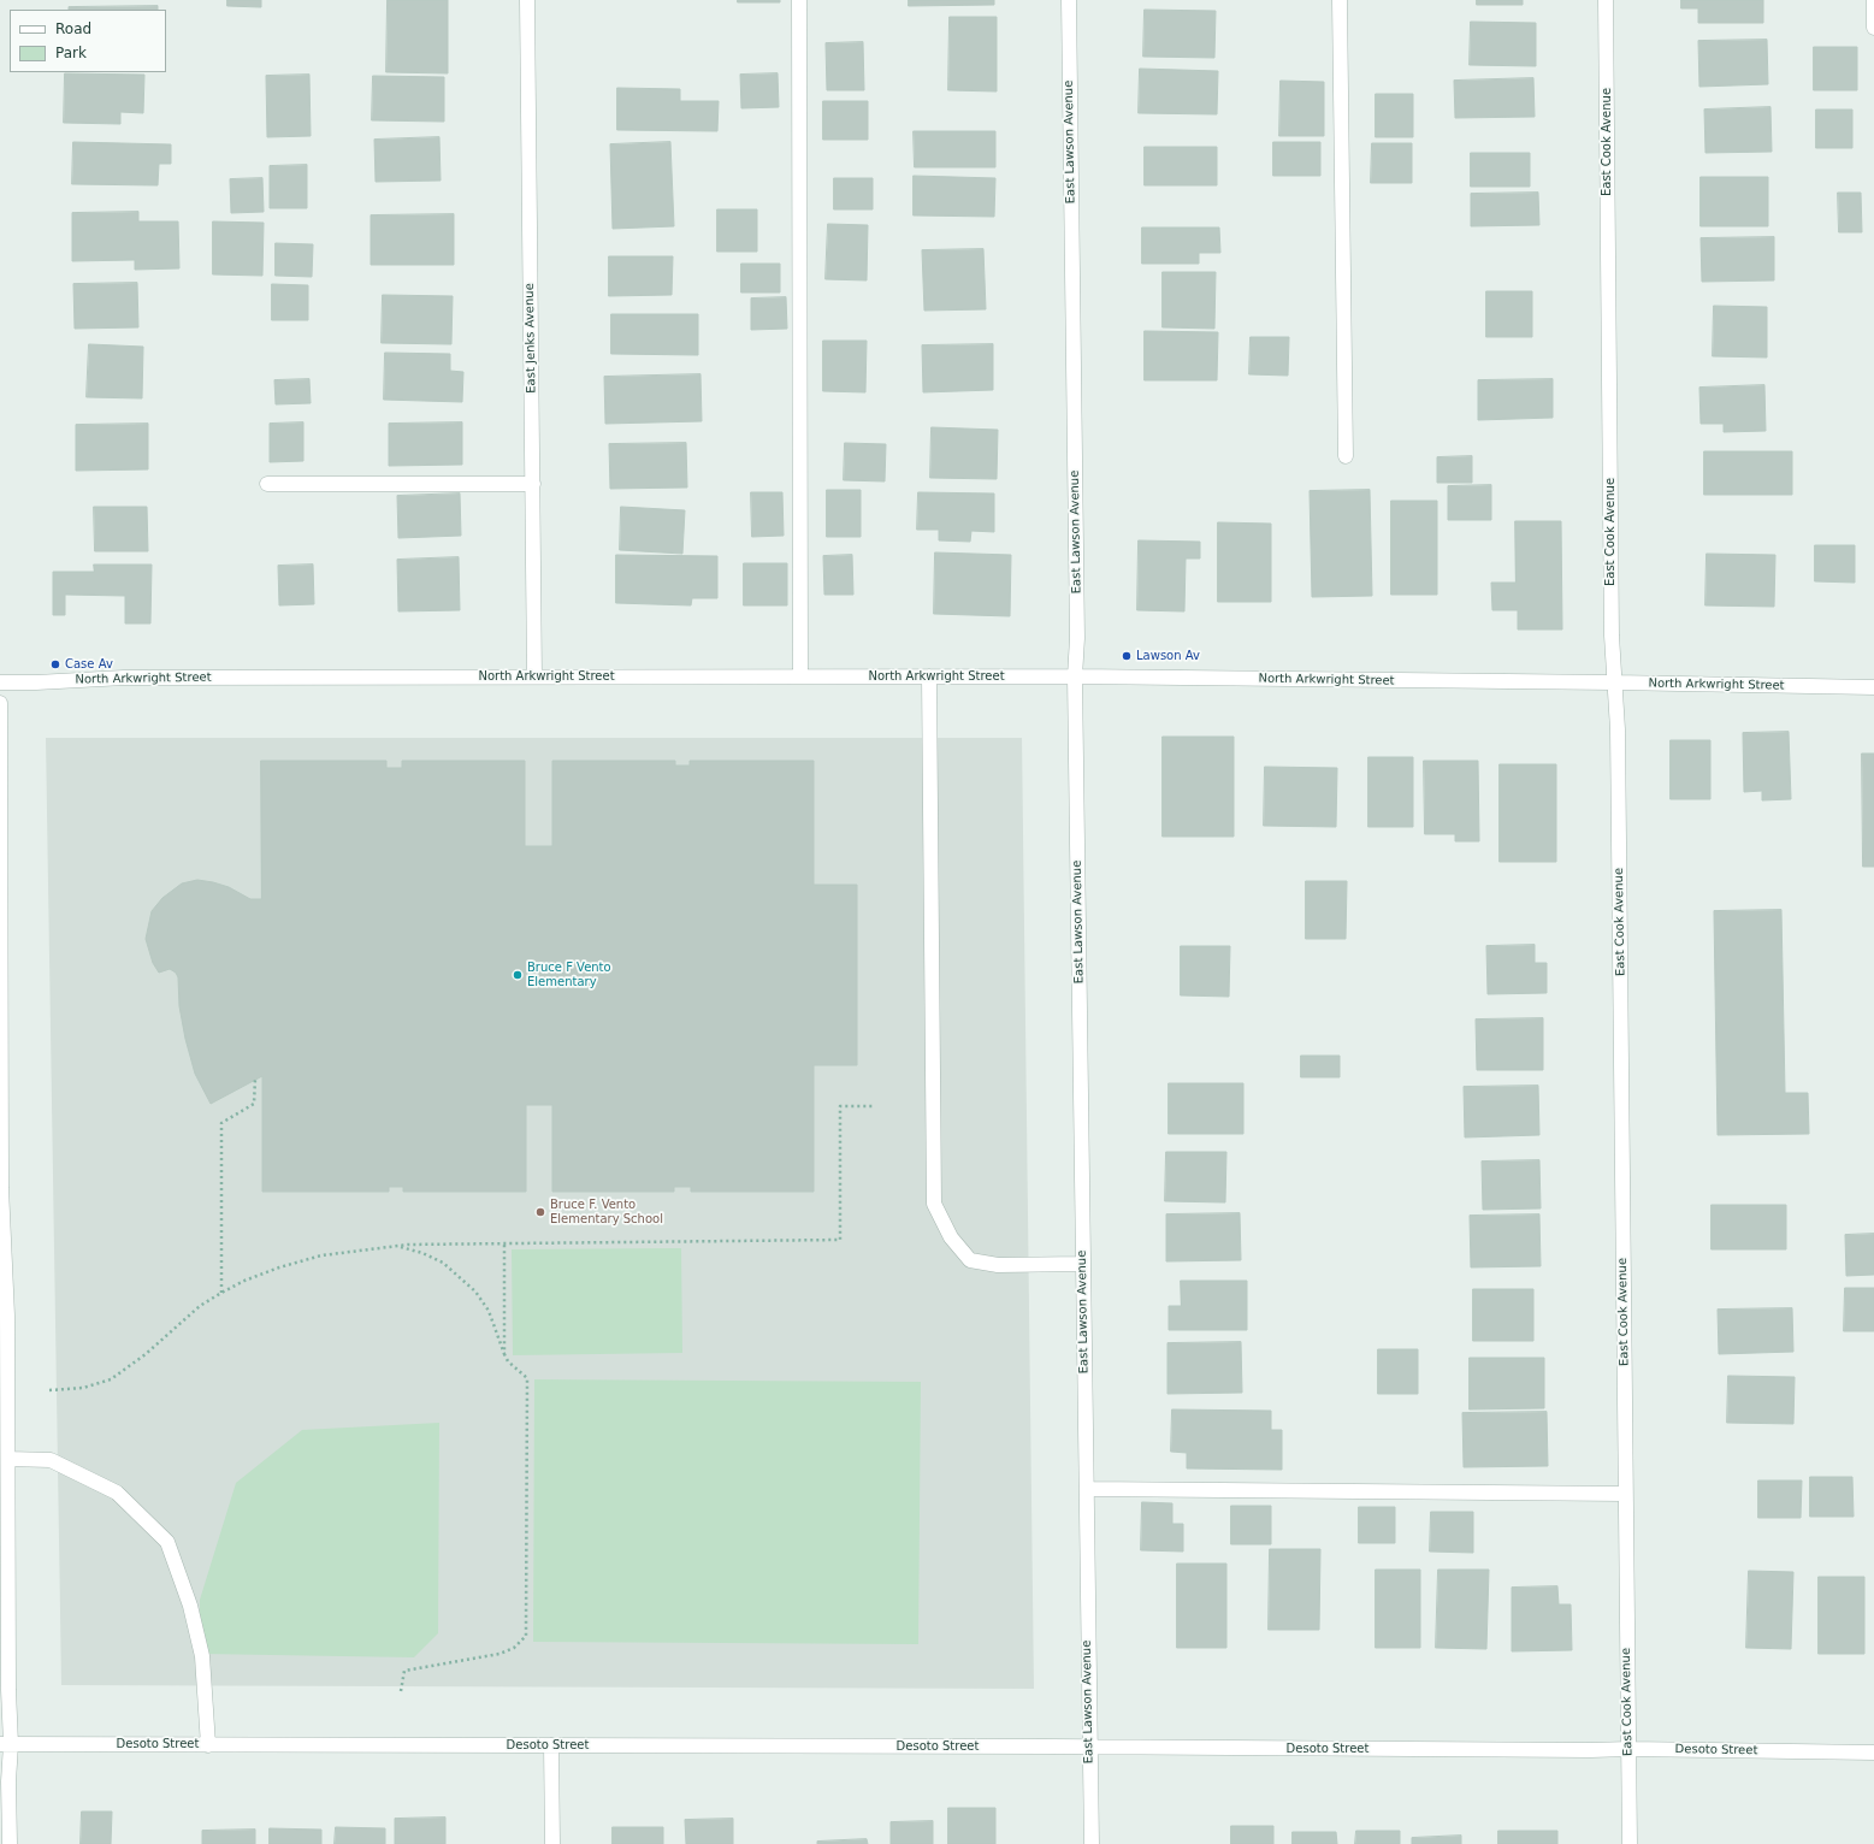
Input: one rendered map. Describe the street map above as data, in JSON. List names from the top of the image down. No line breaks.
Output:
{"streets":{"street":["East Lawson Avenue","East Cook Avenue","East Jenks Avenue","North Arkwright Street","Desoto Street"]},"crossings":[["East Lawson Avenue","North Arkwright Street"],["East Lawson Avenue","Desoto Street"],["East Cook Avenue","North Arkwright Street"],["East Cook Avenue","Desoto Street"],["East Jenks Avenue","North Arkwright Street"]],"places":["Lawson Av","Case Av","Bruce F Vento Elementary","Bruce F. Vento Elementary School"],"legend":["Road","Park"]}
